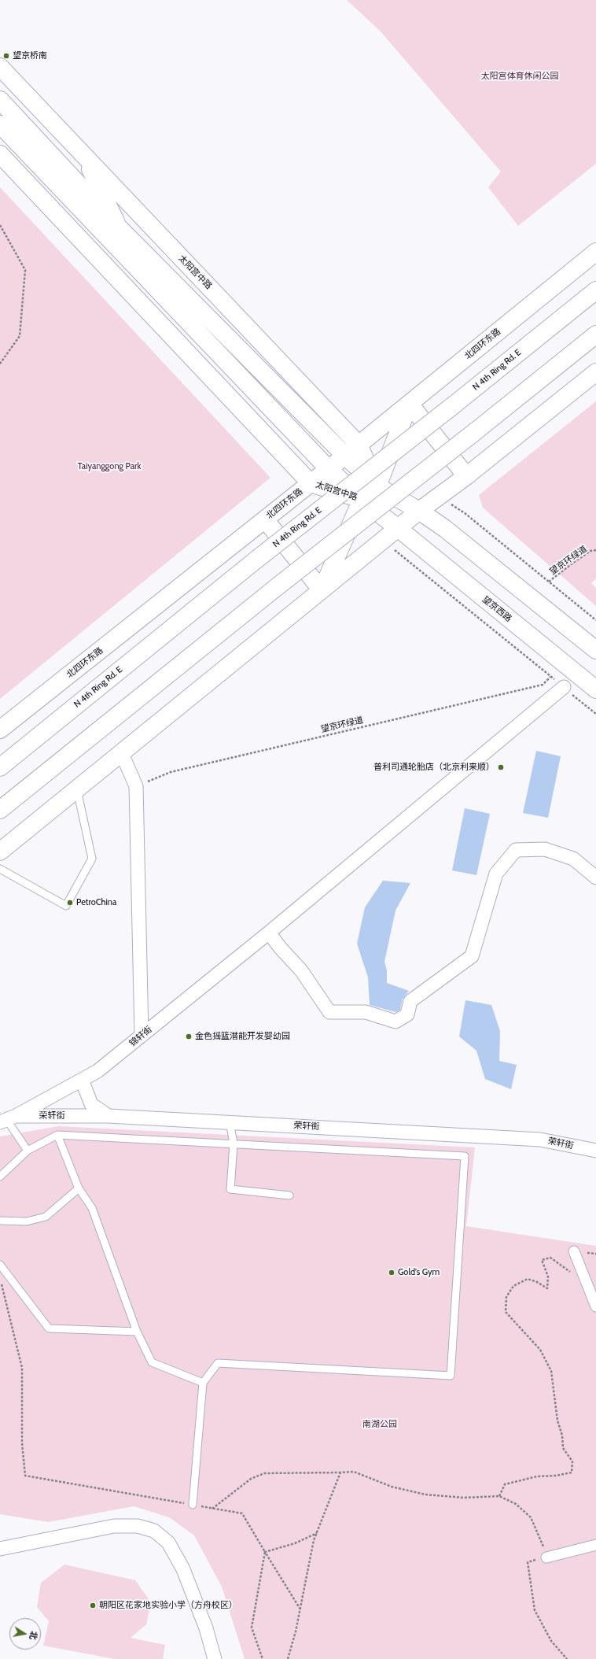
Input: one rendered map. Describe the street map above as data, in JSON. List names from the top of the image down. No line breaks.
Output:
{"streets":{"main road":["太阳宫中路","北四环东路","N 4th Ring Rd. E","望京西路"],"street":["锦轩街","荣轩街"],"path":["望京环绿道"]},"crossings":[["太阳宫中路","北四环东路"],["太阳宫中路","望京西路"],["北四环东路","望京西路"],["锦轩街","荣轩街"]],"parks":["太阳宫体育休闲公园","Taiyanggong Park","南湖公园"],"places":["望京桥南","普利司通轮胎店（北京利来顺）","PetroChina","金色摇篮潜能开发婴幼园","Gold's Gym","朝阳区花家地实验小学（方舟校区）"],"north":"right"}
